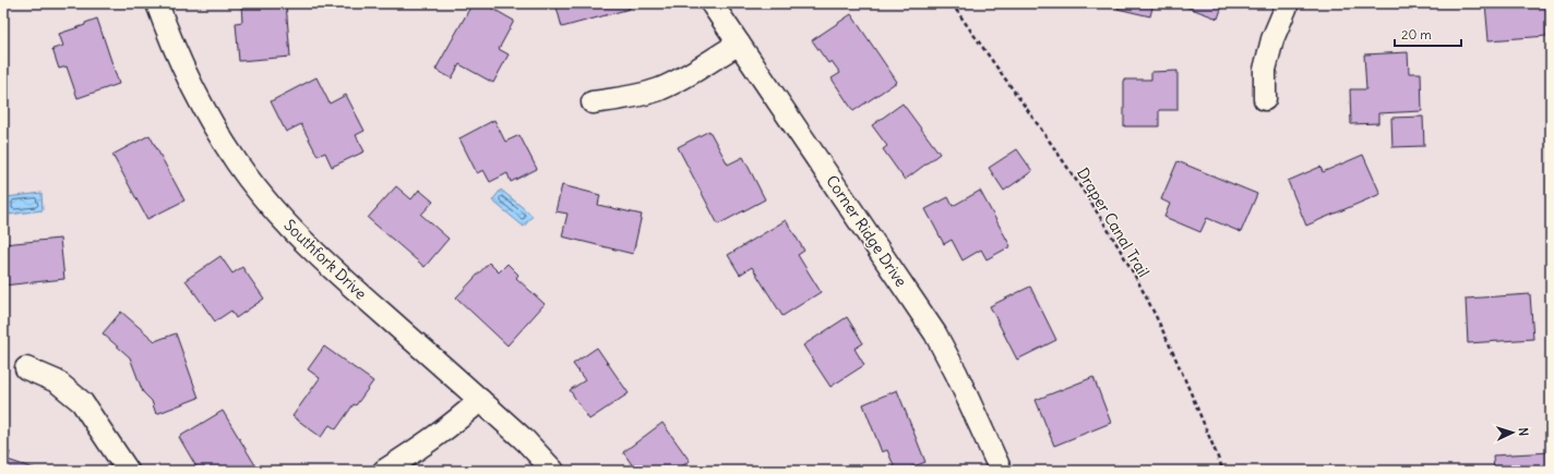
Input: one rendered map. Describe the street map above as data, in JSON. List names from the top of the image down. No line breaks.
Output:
{"streets":{"street":["Corner Ridge Drive","Southfork Drive"],"path":["Draper Canal Trail"]},"scale_bar":"20 m","north":"right"}
